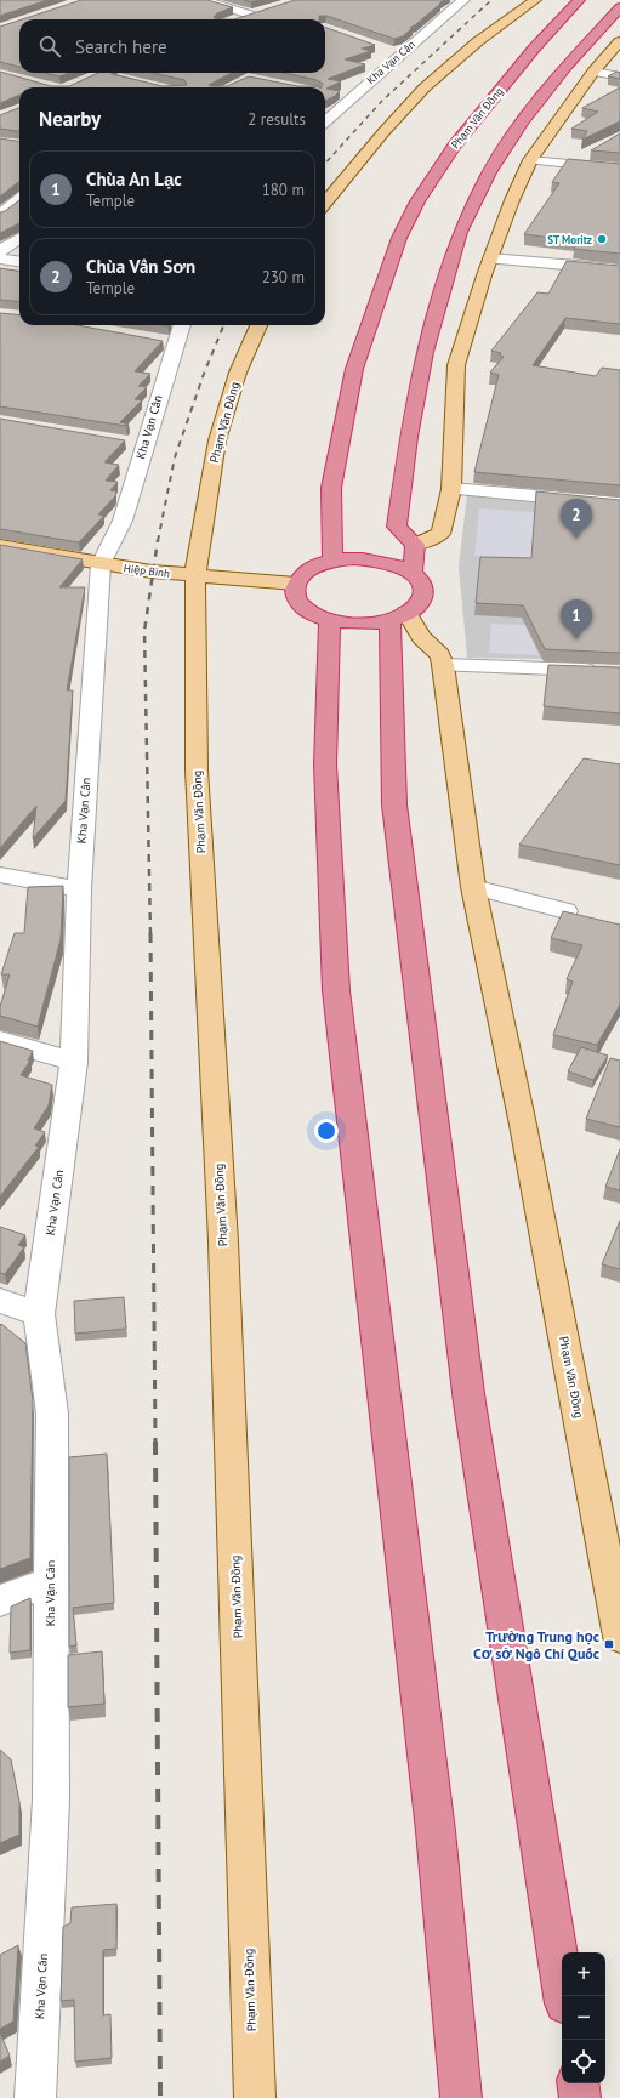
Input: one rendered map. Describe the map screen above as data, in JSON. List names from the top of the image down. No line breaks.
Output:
{"streets":{"highway":["Phạm Văn Đồng"],"main road":["Hiệp Bình"],"street":["Kha Vạn Cân"]},"crossings":[["Kha Vạn Cân","Hiệp Bình"],["Phạm Văn Đồng","Hiệp Bình"]],"places":{"other":["ST Moritz"],"transit":["Trường Trung học Cơ sở Ngô Chí Quốc"]},"page":{"search":"Search here","heading":["Nearby","2 results"],"list":[{"mark":"1","name":"Chùa An Lạc","note":"Temple","value":"180 m"},{"mark":"2","name":"Chùa Vân Sơn","note":"Temple","value":"230 m"}],"pins":["2","1"],"map_buttons":["+","−"]}}
